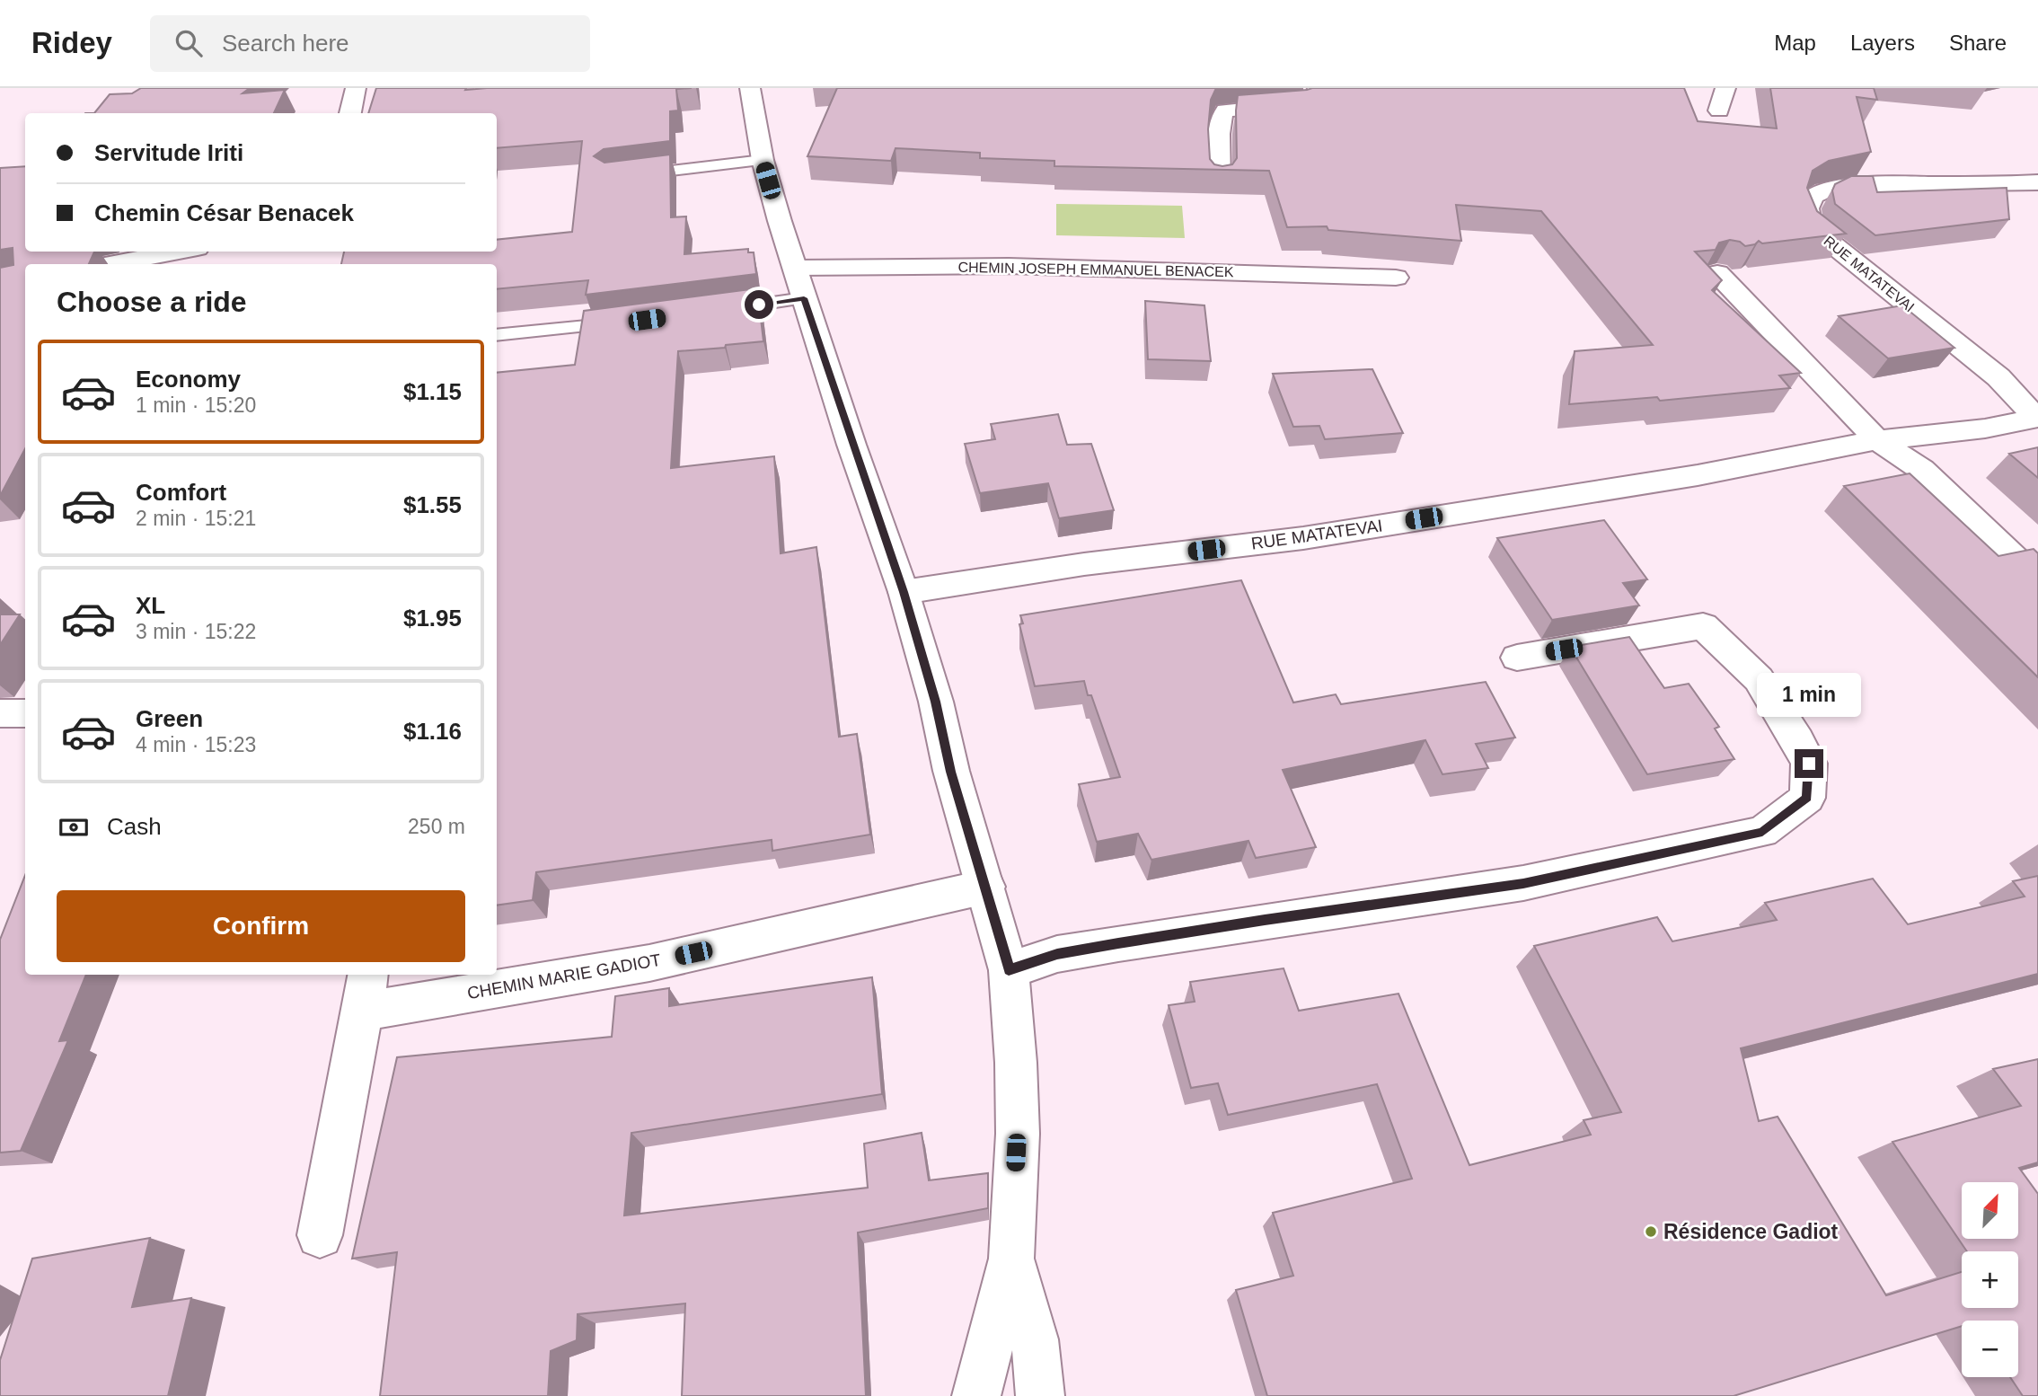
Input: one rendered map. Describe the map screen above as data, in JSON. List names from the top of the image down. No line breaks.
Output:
{"streets":{"street":["CHEMIN JOSEPH EMMANUEL BENACEK","RUE MATATEVAI","CHEMIN MARIE GADIOT"]},"places":["Résidence Gadiot"],"north":"top right","page":{"header":"Ridey","search":"Search here","nav":["Map","Layers","Share"],"banner":["Servitude Iriti","Chemin César Benacek"],"heading":"Choose a ride","list":[{"name":"Economy","note":"1 min · 15:20","value":"$1.15"},{"name":"Comfort","note":"2 min · 15:21","value":"$1.55"},{"name":"XL","note":"3 min · 15:22","value":"$1.95"},{"name":"Green","note":"4 min · 15:23","value":"$1.16"}],"bubble":"1 min","pay":["Cash","250 m"],"buttons":"Confirm","map_buttons":["+","−"]}}
